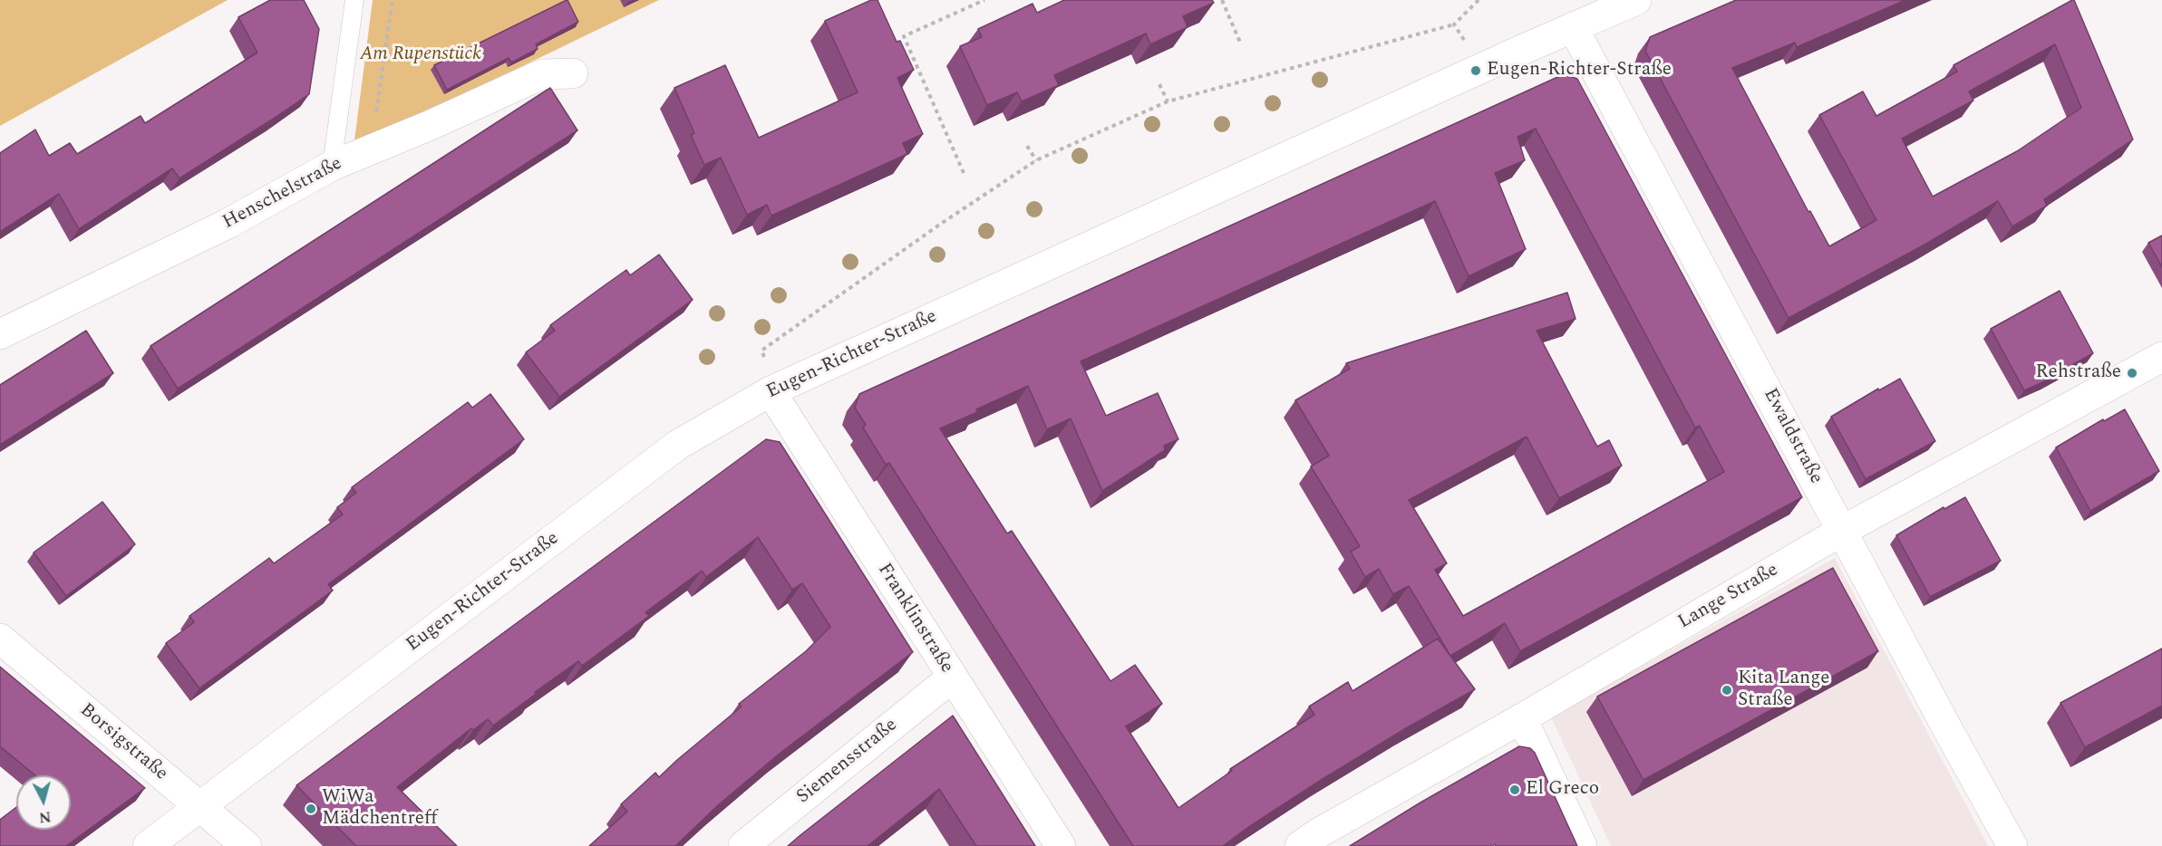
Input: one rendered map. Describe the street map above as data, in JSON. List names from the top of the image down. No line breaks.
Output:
{"streets":{"street":["Henschelstraße","Eugen-Richter-Straße","Ewaldstraße","Lange Straße","Franklinstraße","Borsigstraße","Siemensstraße"]},"crossings":[["Eugen-Richter-Straße","Ewaldstraße"],["Eugen-Richter-Straße","Franklinstraße"],["Eugen-Richter-Straße","Borsigstraße"],["Ewaldstraße","Lange Straße"],["Franklinstraße","Siemensstraße"]],"parks":["Am Rupenstück"],"places":["Eugen-Richter-Straße","Rehstraße","Kita Lange Straße","El Greco","WiWa Mädchentreff"],"north":"bottom"}
